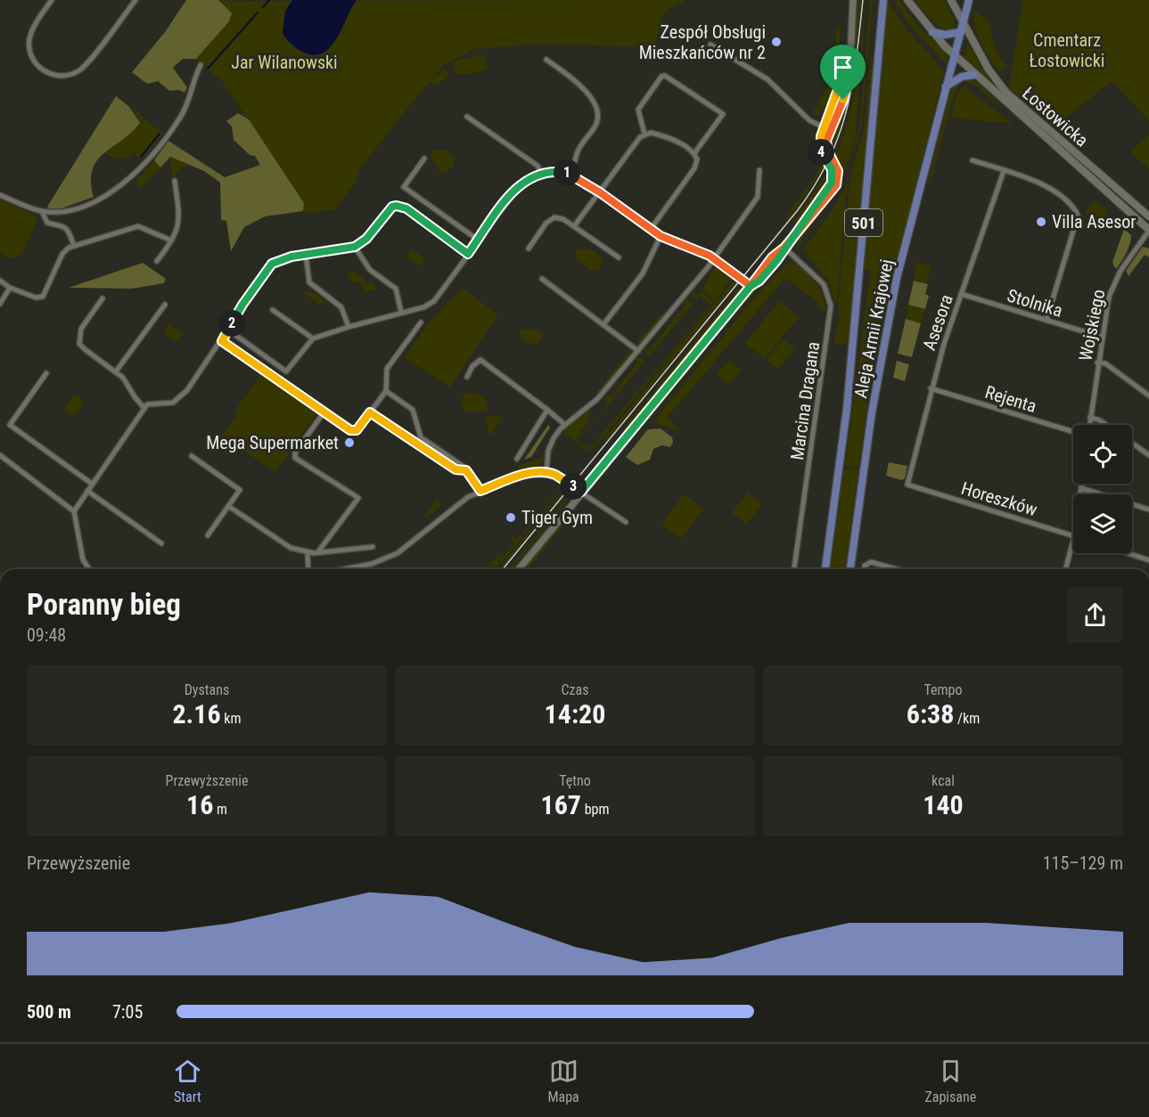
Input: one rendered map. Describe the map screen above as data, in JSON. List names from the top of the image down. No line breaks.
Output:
{"streets":{"main road":["Łostowicka","501","Aleja Armii Krajowej"],"street":["Stolnika","Asesora","Wojskiego","Rejenta","Marcina Dragana","Horeszków"]},"crossings":[["Łostowicka","Wojskiego"],["Łostowicka","Aleja Armii Krajowej"],["Stolnika","Asesora"],["Stolnika","Wojskiego"],["Asesora","Rejenta"],["Asesora","Horeszków"]],"parks":["Cmentarz Łostowicki","Jar Wilanowski"],"places":["Zespół Obsługi Mieszkańców nr 2","Villa Asesor","Mega Supermarket","Tiger Gym"],"page":{"pins":["4","1","2","3"],"heading":["Poranny bieg","09:48"],"stats":[["Dystans","2.16 km"],["Czas","14:20"],["Tempo","6:38 /km"],["Przewyższenie","16 m"],["Tętno","167 bpm"],["kcal","140"]],"chart":["Przewyższenie","115–129 m"],"list":[{"name":"500 m","note":"7:05"}],"tabs":["Start","Mapa","Zapisane"]}}
